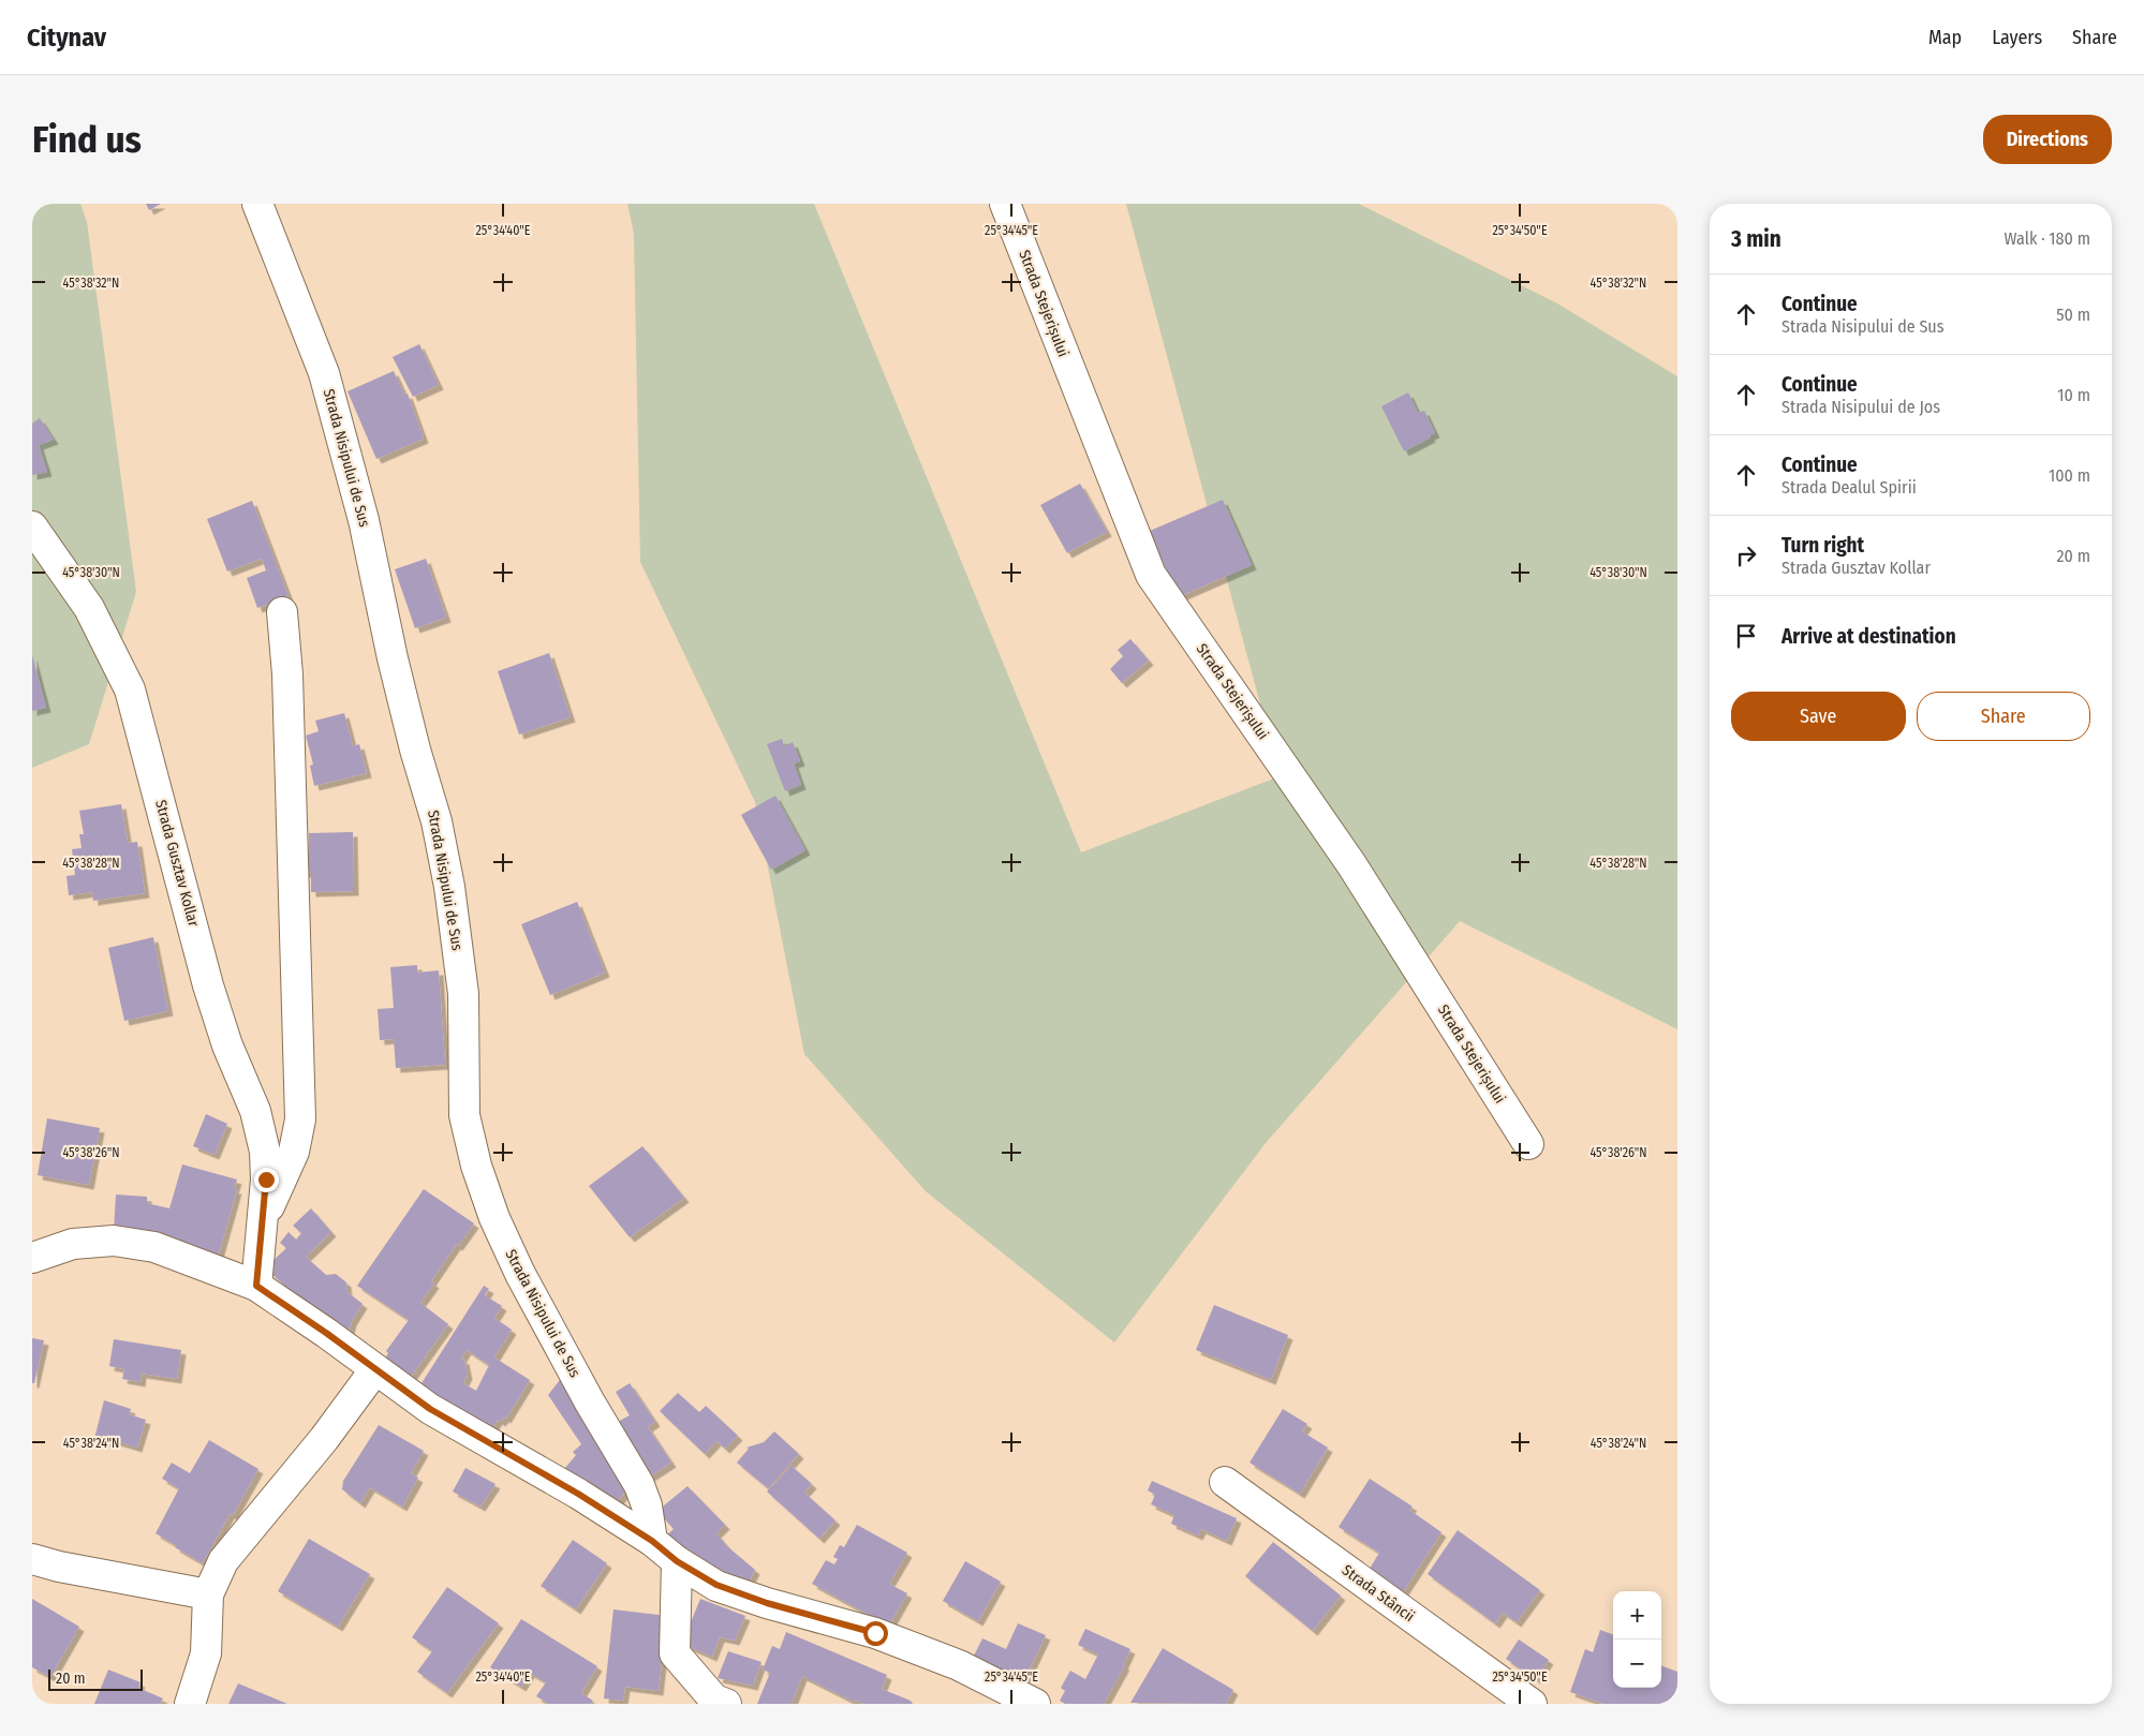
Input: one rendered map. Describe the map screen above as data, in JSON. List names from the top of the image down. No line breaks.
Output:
{"streets":{"street":["Strada Stejerișului","Strada Nisipului de Sus","Strada Gusztav Kollar","Strada Stâncii"]},"scale_bar":"20 m","page":{"header":"Citynav","nav":["Map","Layers","Share"],"buttons":["Directions",["Save","Share"]],"title":"Find us","heading":["3 min","Walk · 180 m"],"list":[["Continue","Strada Nisipului de Sus","50 m"],["Continue","Strada Nisipului de Jos","10 m"],["Continue","Strada Dealul Spirii","100 m"],["Turn right","Strada Gusztav Kollar","20 m"],"Arrive at destination"],"map_buttons":["+","−"],"scale":"20 m"},"coordinates":["25°34'40\"E","25°34'45\"E","25°34'50\"E","45°38'32\"N","45°38'30\"N","45°38'28\"N","45°38'26\"N","45°38'24\"N"]}
